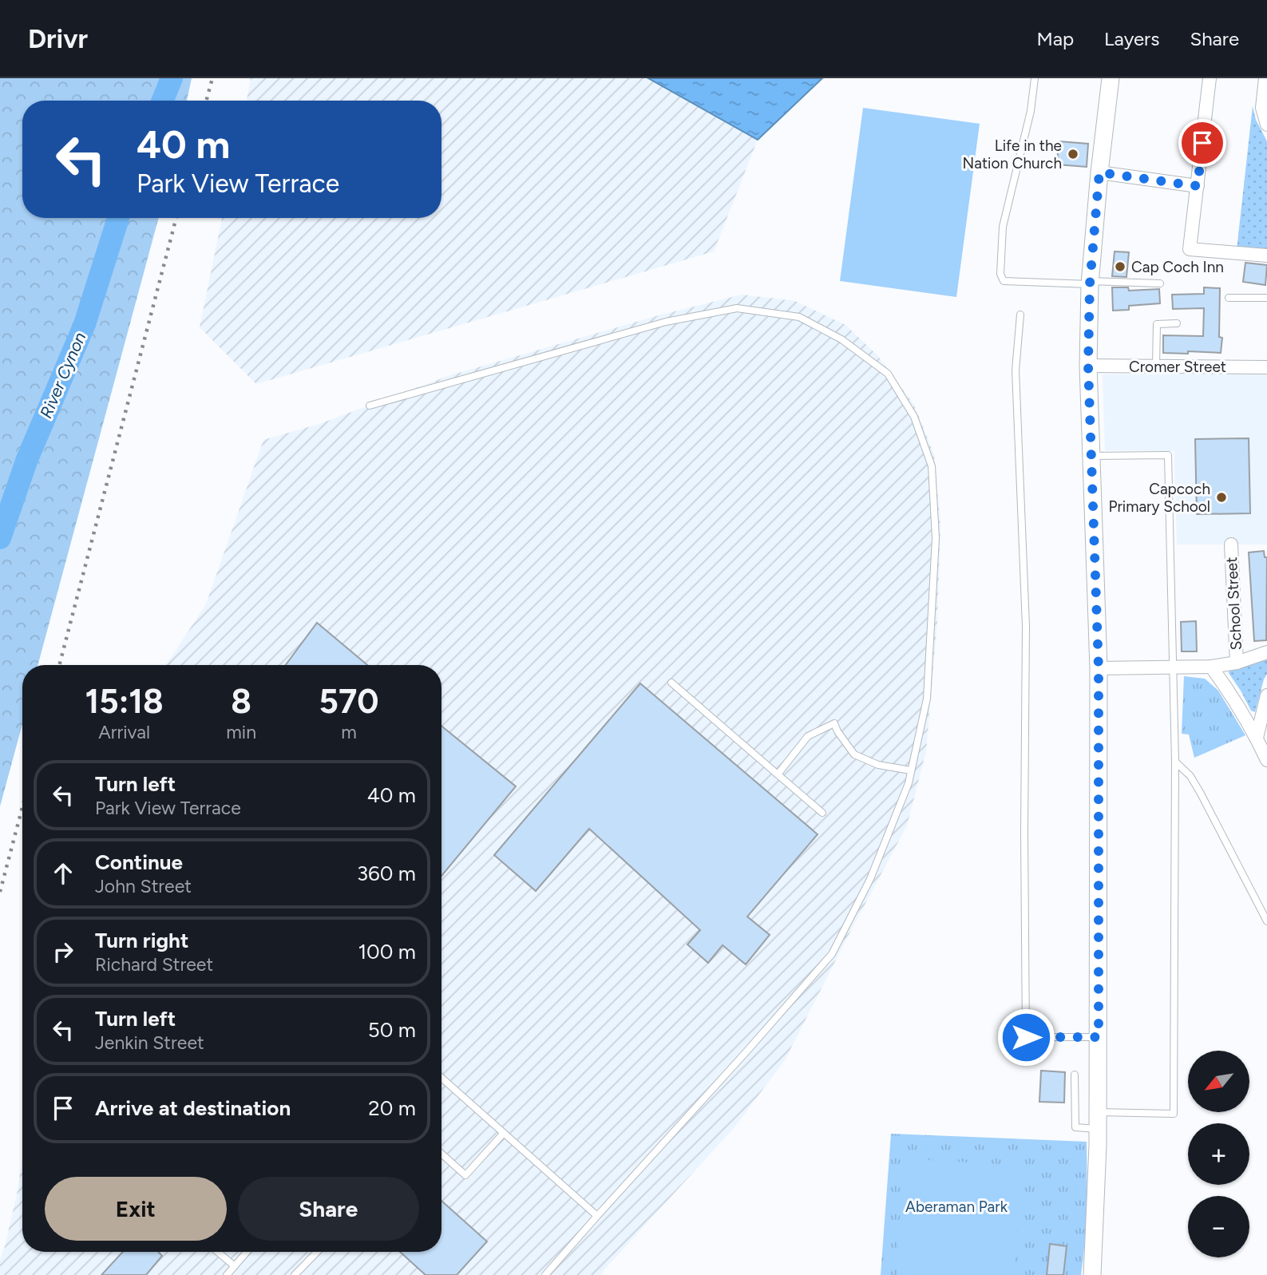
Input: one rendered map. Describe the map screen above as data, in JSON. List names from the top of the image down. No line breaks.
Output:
{"streets":{"street":["Cromer Street","School Street"]},"water":["River Cynon"],"parks":["Aberaman Park"],"places":["Life in the Nation Church","Cap Coch Inn","Capcoch Primary School"],"north":"bottom left","page":{"header":"Drivr","nav":["Map","Layers","Share"],"turn":["40 m","Park View Terrace"],"eta":["15:18","Arrival","8","min","570","m"],"list":[{"name":"Turn left","note":"Park View Terrace","value":"40 m"},{"name":"Continue","note":"John Street","value":"360 m"},{"name":"Turn right","note":"Richard Street","value":"100 m"},{"name":"Turn left","note":"Jenkin Street","value":"50 m"},{"name":"Arrive at destination","value":"20 m"}],"map_buttons":["+","−"],"buttons":["Exit","Share"]}}
